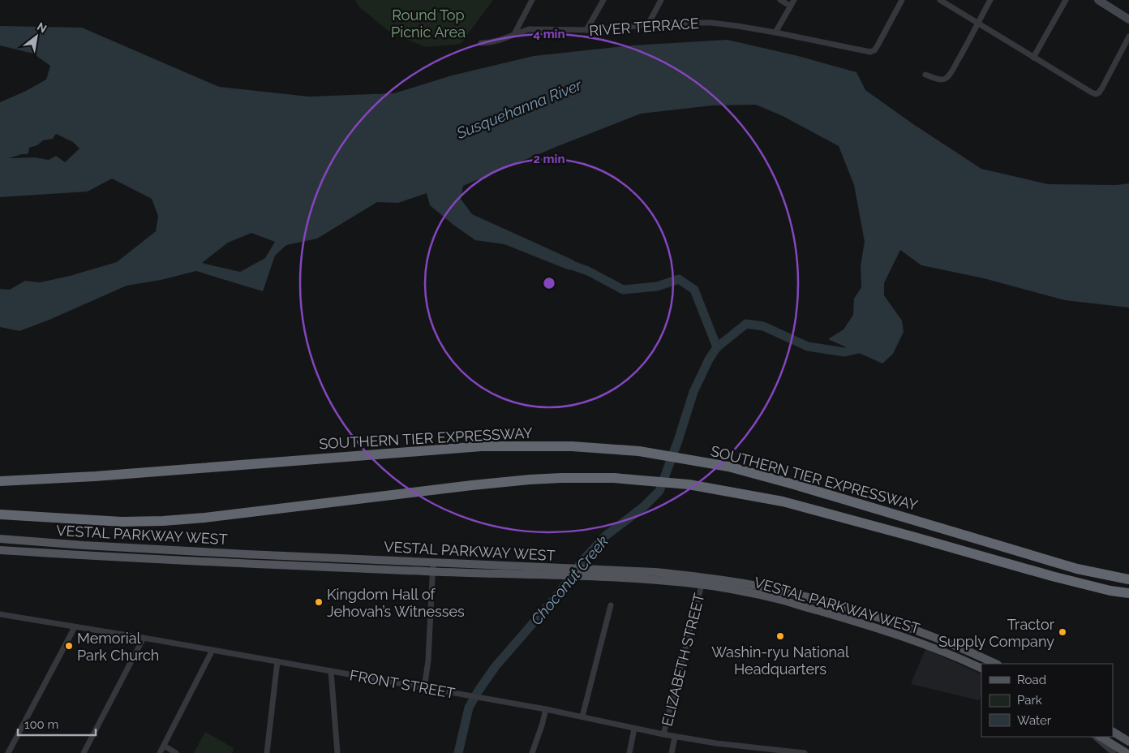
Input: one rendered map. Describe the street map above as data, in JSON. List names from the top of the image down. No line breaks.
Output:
{"streets":{"highway":["SOUTHERN TIER EXPRESSWAY"],"main road":["VESTAL PARKWAY WEST"],"street":["RIVER TERRACE","ELIZABETH STREET","FRONT STREET"]},"crossings":[["VESTAL PARKWAY WEST","ELIZABETH STREET"],["ELIZABETH STREET","FRONT STREET"]],"water":["Susquehanna River","Choconut Creek"],"parks":["Round Top Picnic Area"],"places":["Kingdom Hall of Jehovah’s Witnesses","Tractor Supply Company","Washin-ryu National Headquarters","Memorial Park Church"],"legend":["Road","Park","Water"],"scale_bar":"100 m","north":"top right","rings":["4 min","2 min"]}
